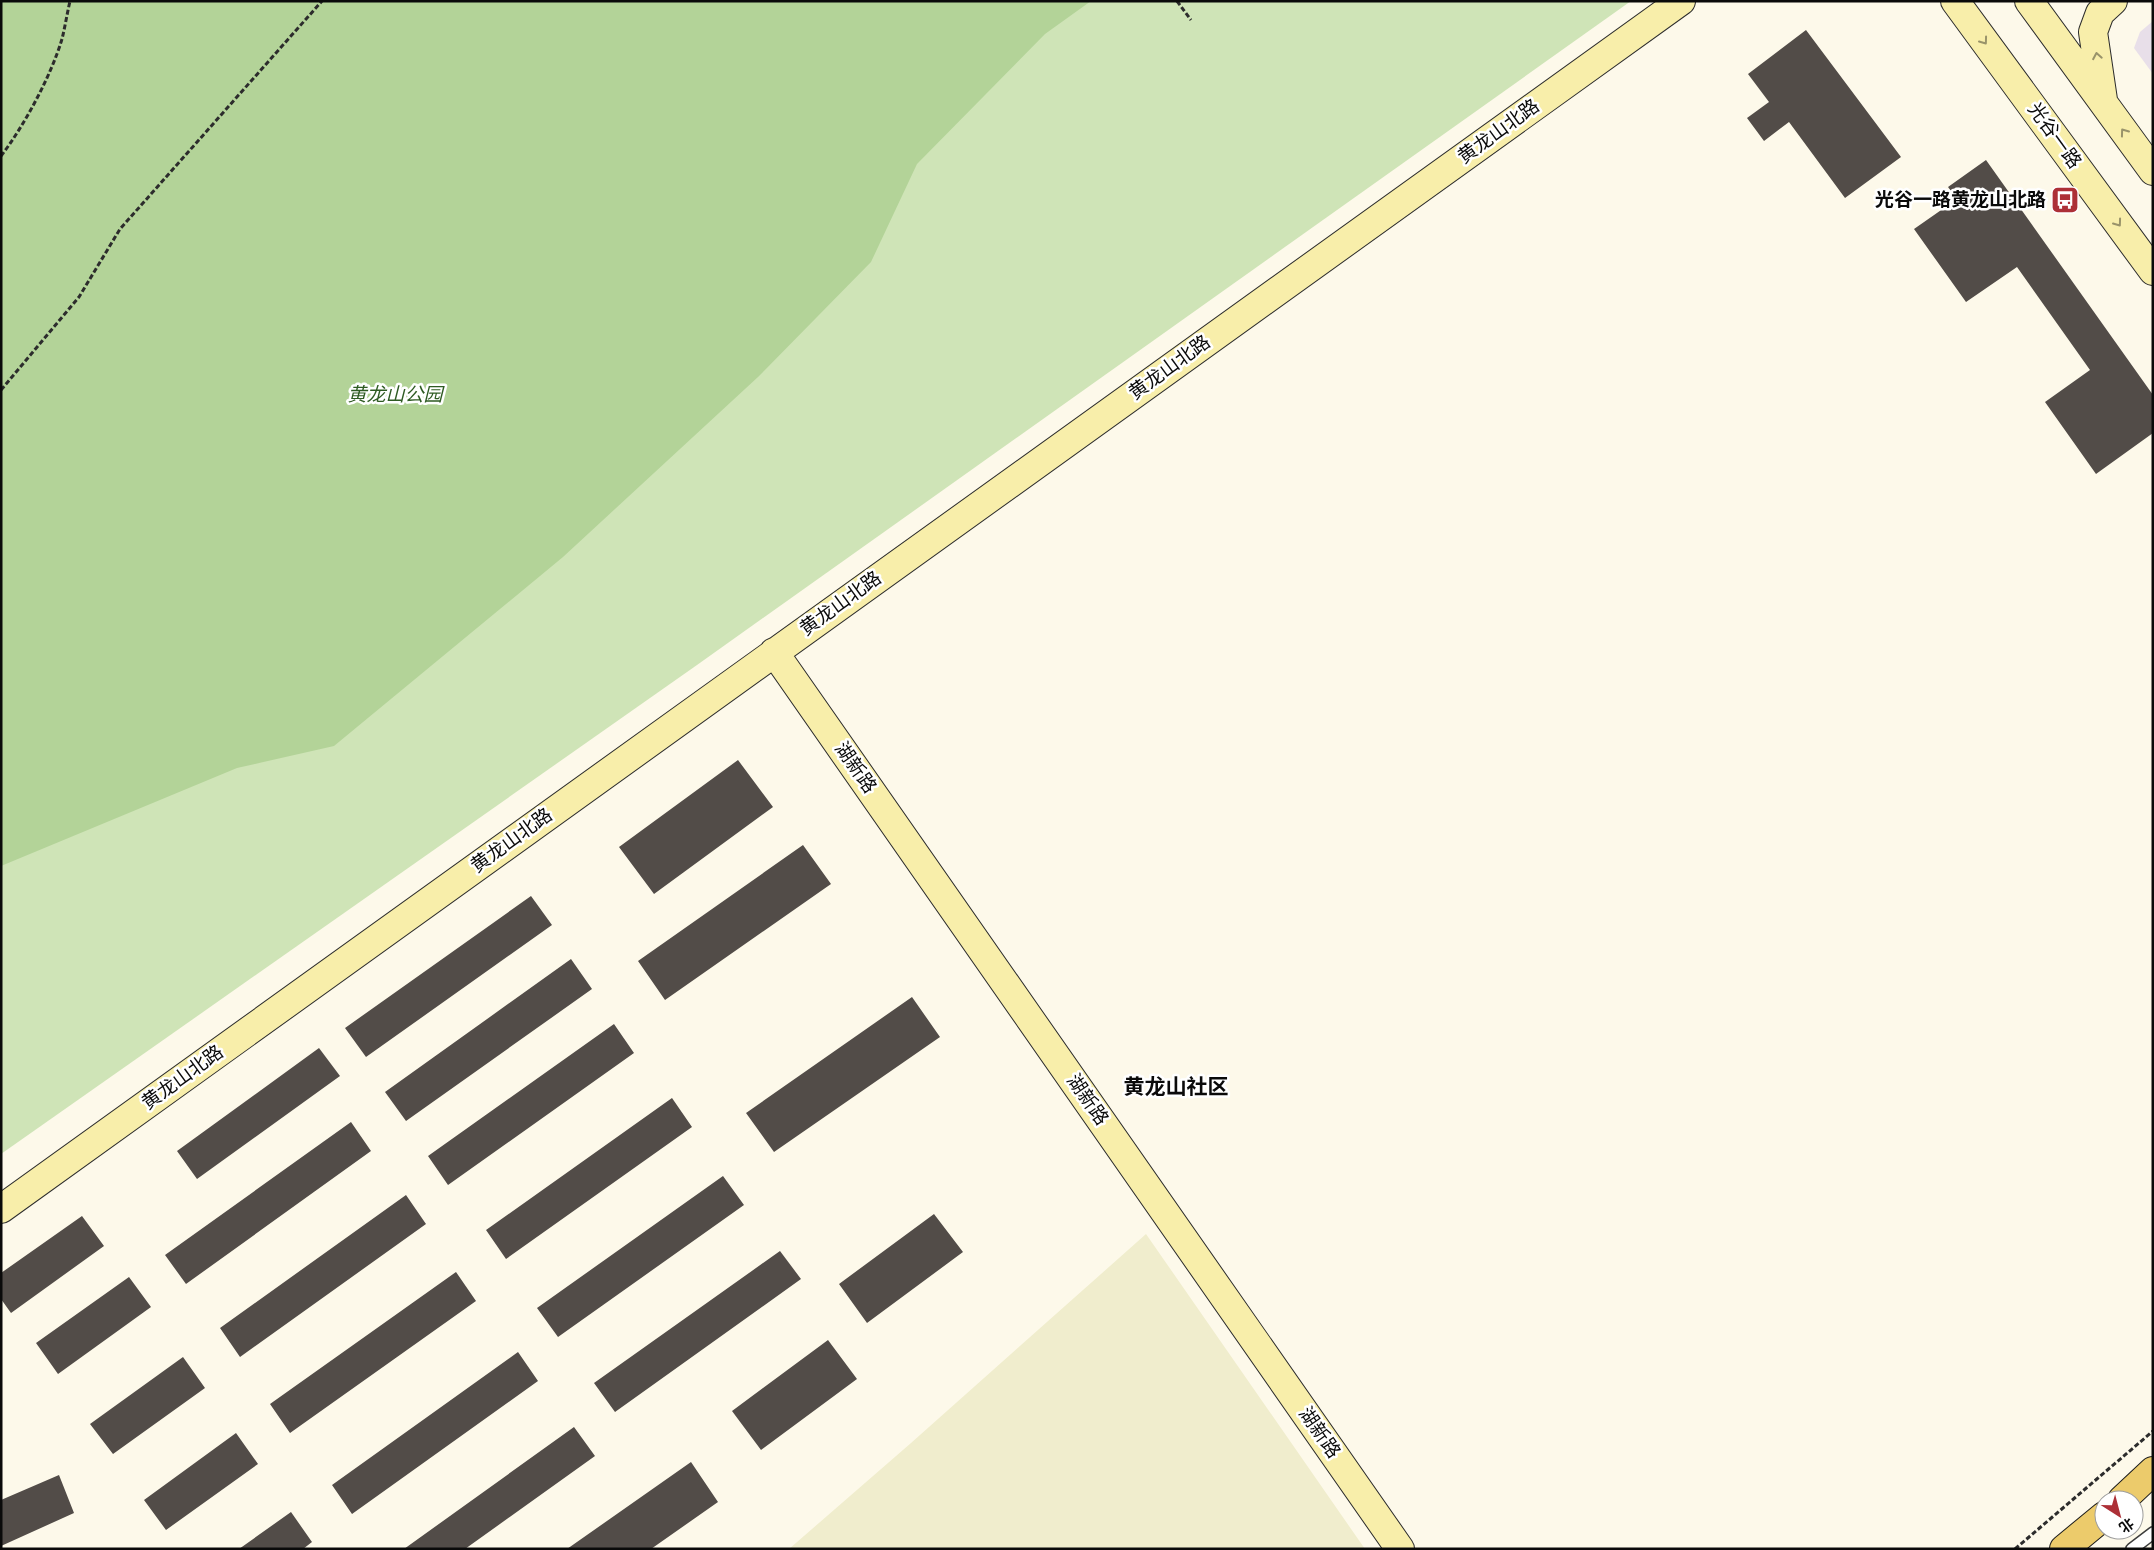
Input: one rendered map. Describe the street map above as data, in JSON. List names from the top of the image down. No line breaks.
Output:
{"streets":{"street":["黄龙山北路","光谷一路","湖新路"]},"crossings":[["黄龙山北路","湖新路"]],"districts":["黄龙山社区"],"parks":["黄龙山公园"],"places":{"bus stop":["光谷一路黄龙山北路"]},"north":"bottom right"}
